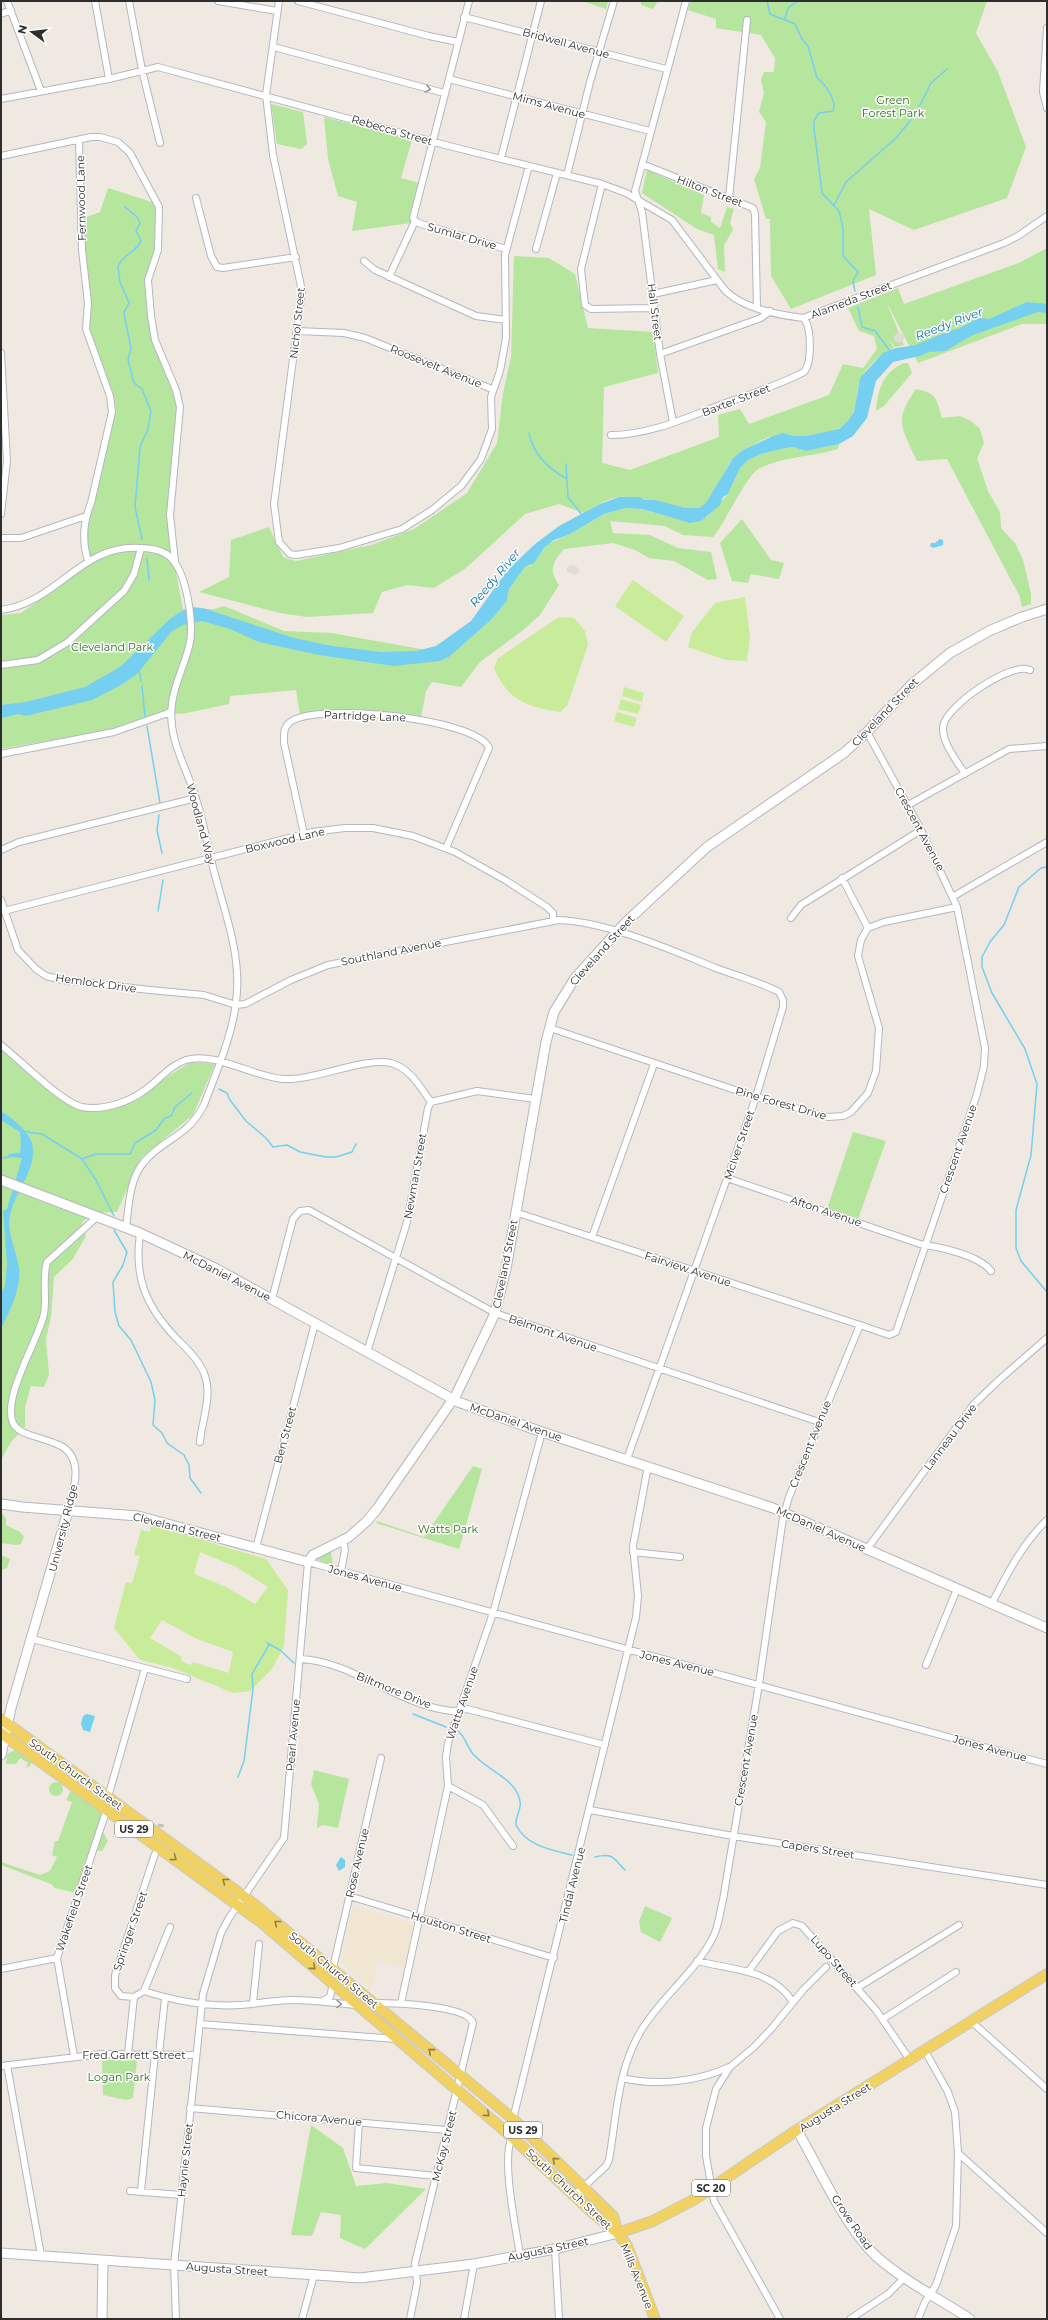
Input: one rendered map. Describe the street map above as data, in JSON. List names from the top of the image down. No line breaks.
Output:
{"streets":{"main road":["South Church Street","US 29","Augusta Street","SC 20","Mills Avenue"],"street":["Bridwell Avenue","Mims Avenue","Rebecca Street","Hilton Street","Fernwood Lane","Sumlar Drive","Alameda Street","Hall Street","Nichol Street","Roosevelt Avenue","Baxter Street","Cleveland Street","Partridge Lane","Woodland Way","Crescent Avenue","Boxwood Lane","Southland Avenue","Hemlock Drive","Pine Forest Drive","McIver Street","Newman Street","Afton Avenue","Fairview Avenue","McDaniel Avenue","Belmont Avenue","Ben Street","Lanneau Drive","University Ridge","Jones Avenue","Biltmore Drive","Watts Avenue","Pearl Avenue","Capers Street","Rose Avenue","Tindal Avenue","Wakefield Street","Houston Street","Springer Street","Lupo Street","Fred Garrett Street","Chicora Avenue","McKay Street","Haynie Street","Grove Road"]},"crossings":[["Bridwell Avenue","Sumlar Drive"],["Bridwell Avenue","Hall Street"],["Mims Avenue","Sumlar Drive"],["Mims Avenue","Hall Street"],["Rebecca Street","Sumlar Drive"],["Rebecca Street","Alameda Street"],["Rebecca Street","Hall Street"],["Rebecca Street","Nichol Street"],["Hilton Street","Alameda Street"],["Hilton Street","Hall Street"],["Fernwood Lane","Woodland Way"],["Alameda Street","Hall Street"],["Alameda Street","Baxter Street"],["Hall Street","Baxter Street"],["Nichol Street","Roosevelt Avenue"],["Cleveland Street","Crescent Avenue"],["Cleveland Street","Pine Forest Drive"],["Cleveland Street","McIver Street"],["Cleveland Street","Fairview Avenue"],["Cleveland Street","McDaniel Avenue"],["Cleveland Street","Belmont Avenue"],["Cleveland Street","Ben Street"],["Cleveland Street","University Ridge"],["Cleveland Street","Jones Avenue"],["Cleveland Street","Pearl Avenue"],["Partridge Lane","Boxwood Lane"],["Woodland Way","Boxwood Lane"],["Woodland Way","Southland Avenue"],["Woodland Way","Hemlock Drive"],["Woodland Way","McDaniel Avenue"],["Crescent Avenue","Afton Avenue"],["Crescent Avenue","Fairview Avenue"],["Crescent Avenue","McDaniel Avenue"],["Crescent Avenue","Belmont Avenue"],["Crescent Avenue","Jones Avenue"],["Crescent Avenue","South Church Street"],["Crescent Avenue","Capers Street"],["Boxwood Lane","Southland Avenue"],["Boxwood Lane","Hemlock Drive"],["Southland Avenue","Hemlock Drive"],["Pine Forest Drive","McIver Street"],["McIver Street","Afton Avenue"],["McIver Street","Fairview Avenue"],["McIver Street","McDaniel Avenue"],["McIver Street","Belmont Avenue"],["Newman Street","McDaniel Avenue"],["Newman Street","Belmont Avenue"],["McDaniel Avenue","Belmont Avenue"],["McDaniel Avenue","Ben Street"],["McDaniel Avenue","Lanneau Drive"],["McDaniel Avenue","University Ridge"],["McDaniel Avenue","Watts Avenue"],["McDaniel Avenue","Tindal Avenue"],["University Ridge","South Church Street"],["Jones Avenue","Watts Avenue"],["Jones Avenue","Pearl Avenue"],["Jones Avenue","Tindal Avenue"],["Biltmore Drive","Watts Avenue"],["Biltmore Drive","Pearl Avenue"],["Biltmore Drive","Tindal Avenue"],["Watts Avenue","Houston Street"],["Watts Avenue","McKay Street"],["Pearl Avenue","South Church Street"],["Pearl Avenue","Fred Garrett Street"],["South Church Street","Rose Avenue"],["South Church Street","Tindal Avenue"],["South Church Street","Wakefield Street"],["South Church Street","Fred Garrett Street"],["South Church Street","Augusta Street"],["South Church Street","McKay Street"],["South Church Street","Mills Avenue"],["Capers Street","Tindal Avenue"],["Rose Avenue","Houston Street"],["Tindal Avenue","Houston Street"],["Wakefield Street","Fred Garrett Street"],["Lupo Street","Augusta Street"],["Fred Garrett Street","Haynie Street"],["Augusta Street","McKay Street"],["Augusta Street","Haynie Street"],["Augusta Street","Grove Road"],["Augusta Street","Mills Avenue"],["Chicora Avenue","McKay Street"],["Chicora Avenue","Haynie Street"]],"water":["Reedy River"],"parks":["Green Forest Park","Cleveland Park","Watts Park","Logan Park"],"north":"left"}
